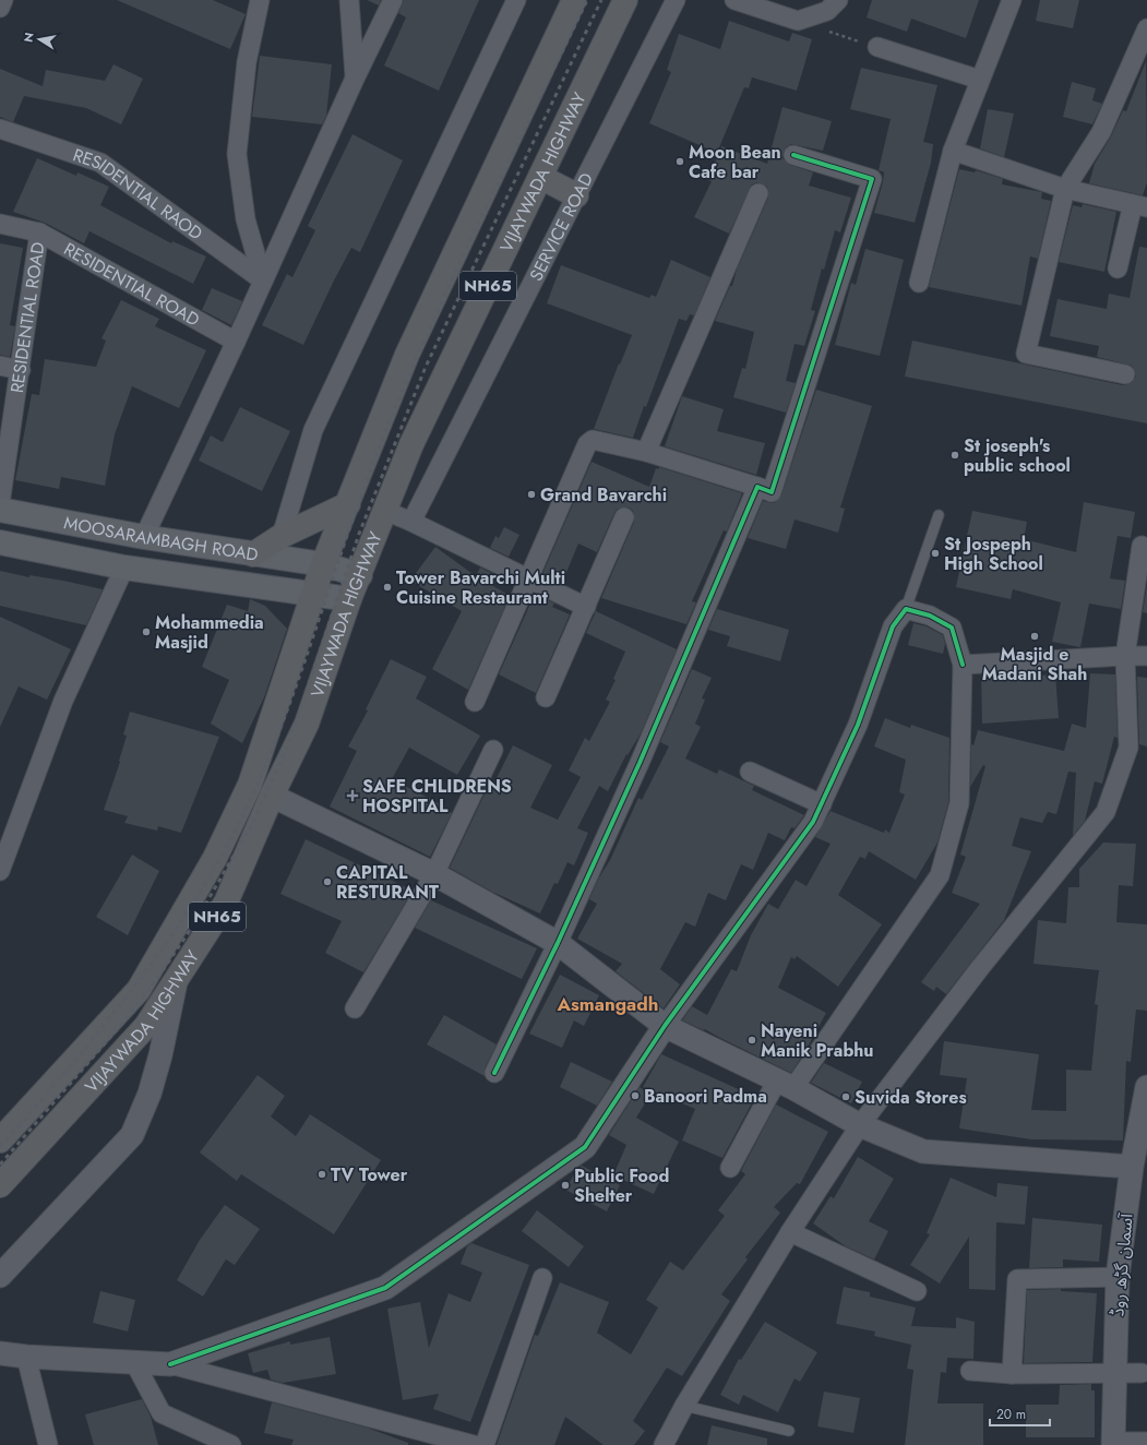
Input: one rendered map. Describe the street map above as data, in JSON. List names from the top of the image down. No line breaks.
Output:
{"streets":{"highway":["VIJAYWADA HIGHWAY","NH65"],"main road":["MOOSARAMBAGH ROAD"],"street":["RESIDENTIAL RAOD","SERVICE ROAD","RESIDENTIAL ROAD","آسمان گڑھ روڈ"]},"crossings":[["VIJAYWADA HIGHWAY","MOOSARAMBAGH ROAD"]],"districts":["Asmangadh"],"places":{"other":["Moon Bean Cafe bar","St joseph's public school","Grand Bavarchi","St Jospeph High School","Tower Bavarchi Multi Cuisine Restaurant","Mohammedia Masjid","Masjid e Madani Shah","CAPITAL RESTURANT","Nayeni Manik Prabhu","Banoori Padma","Suvida Stores","TV Tower","Public Food Shelter"],"health":["SAFE CHLIDRENS HOSPITAL"]},"scale_bar":"20 m","north":"left"}
